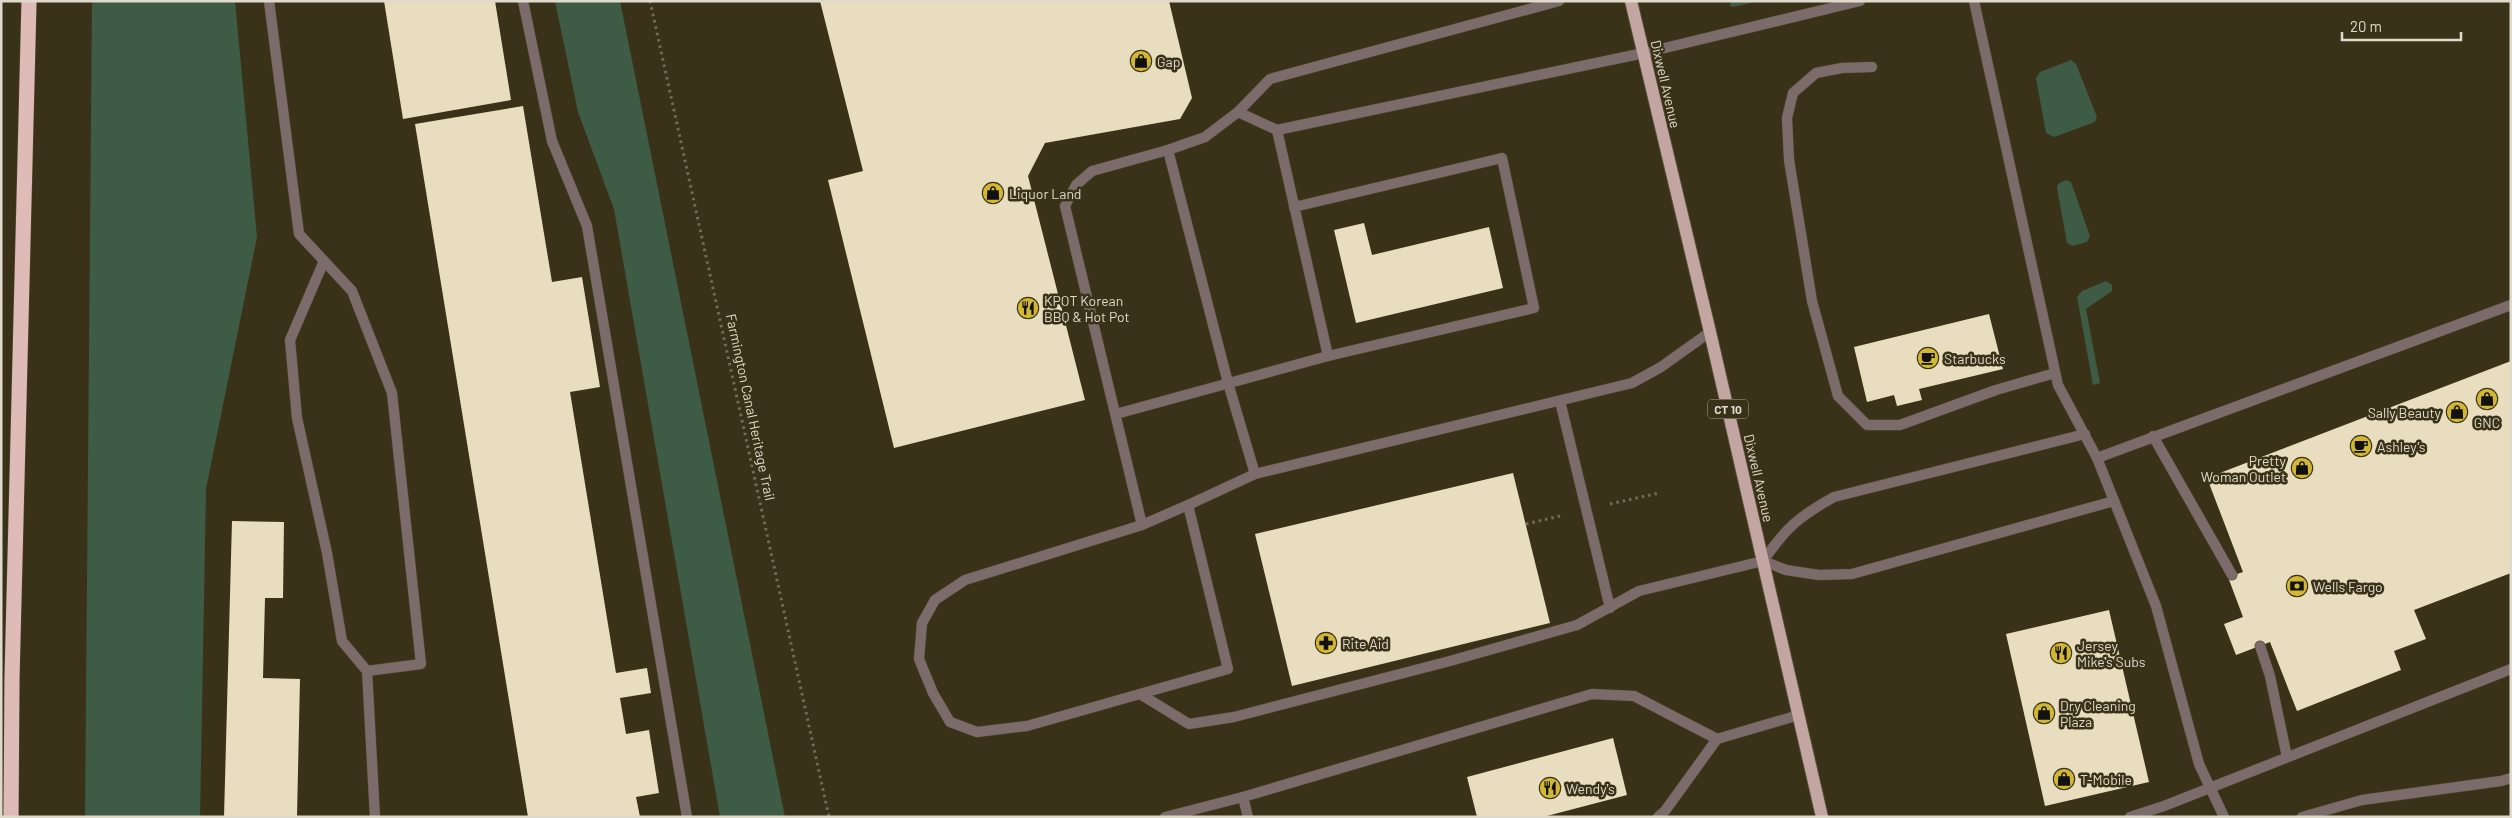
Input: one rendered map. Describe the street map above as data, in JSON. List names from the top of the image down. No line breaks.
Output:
{"streets":{"main road":["Dixwell Avenue","CT 10"],"path":["Farmington Canal Heritage Trail"]},"places":{"shop":["Gap","Liquor Land","GNC","Sally Beauty","Pretty Woman Outlet","Dry Cleaning Plaza","T-Mobile"],"restaurant":["KPOT Korean BBQ & Hot Pot","Jersey Mike's Subs","Wendy's"],"cafe":["Starbucks","Ashley’s"],"bank":["Wells Fargo"],"pharmacy":["Rite Aid"]},"scale_bar":"20 m"}
